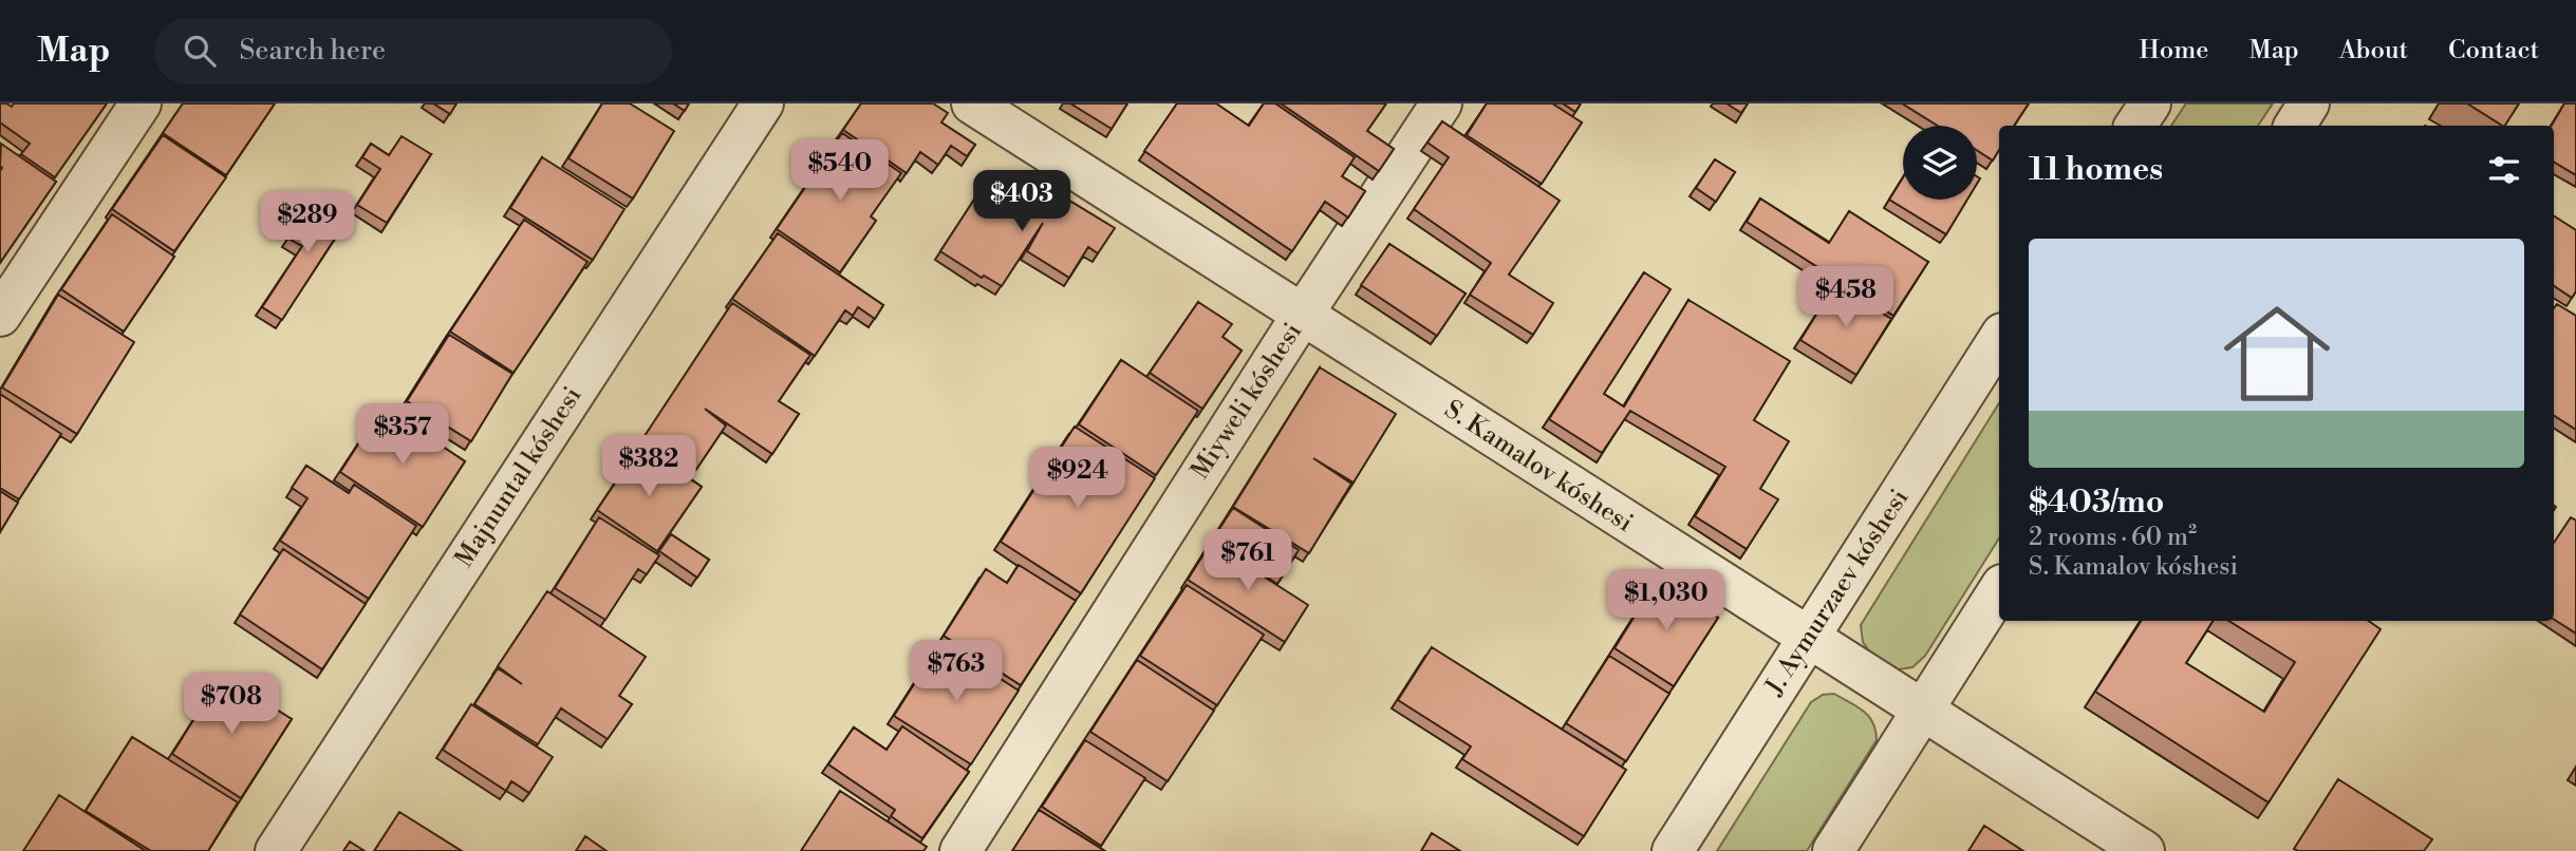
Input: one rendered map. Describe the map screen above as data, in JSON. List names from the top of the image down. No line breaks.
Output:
{"streets":{"street":["Miyweli kóshesi","S. Kamalov kóshesi","Majnuntal kóshesi","J. Aymurzaev kóshesi"]},"crossings":[["Miyweli kóshesi","S. Kamalov kóshesi"],["S. Kamalov kóshesi","J. Aymurzaev kóshesi"]],"page":{"header":"Map","search":"Search here","nav":["Home","Map","About","Contact"],"heading":"11 homes","price":["$540","$403","$289","$458","$357","$382","$924","$761","$1,030","$763","$708"],"list":[{"name":"$403/mo","note":"2 rooms · 60 m² · S. Kamalov kóshesi"}]}}
